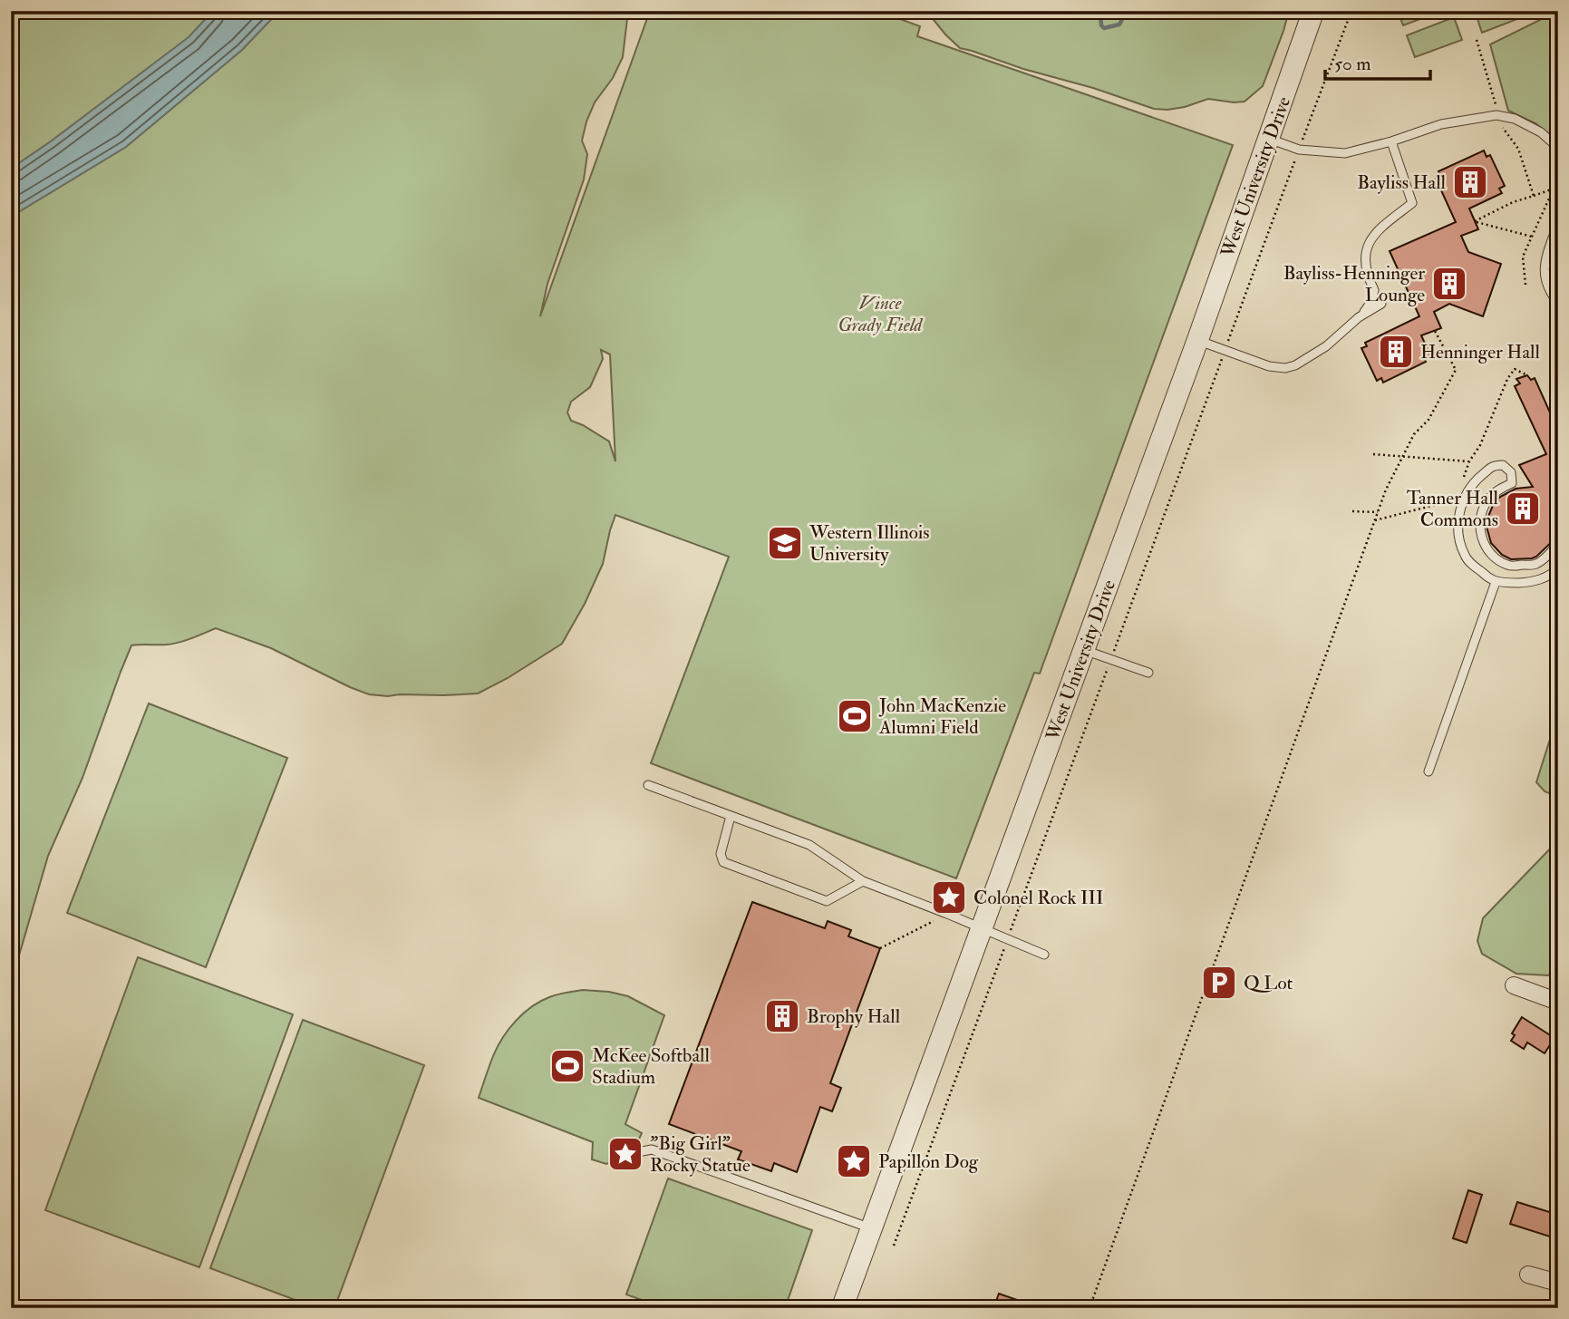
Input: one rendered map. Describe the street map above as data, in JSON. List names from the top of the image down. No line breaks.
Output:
{"streets":{"street":["West University Drive"]},"parks":["Vince Grady Field"],"places":{"building":["Bayliss Hall","Bayliss-Henninger Lounge","Henninger Hall","Tanner Hall Commons","Brophy Hall"],"school or university":["Western Illinois University"],"sports":["John MacKenzie Alumni Field","McKee Softball Stadium"],"place":["Colonel Rock III","\"Big Girl\" Rocky Statue","Papillon Dog"],"parking":["Q Lot"]},"scale_bar":"50 m"}
